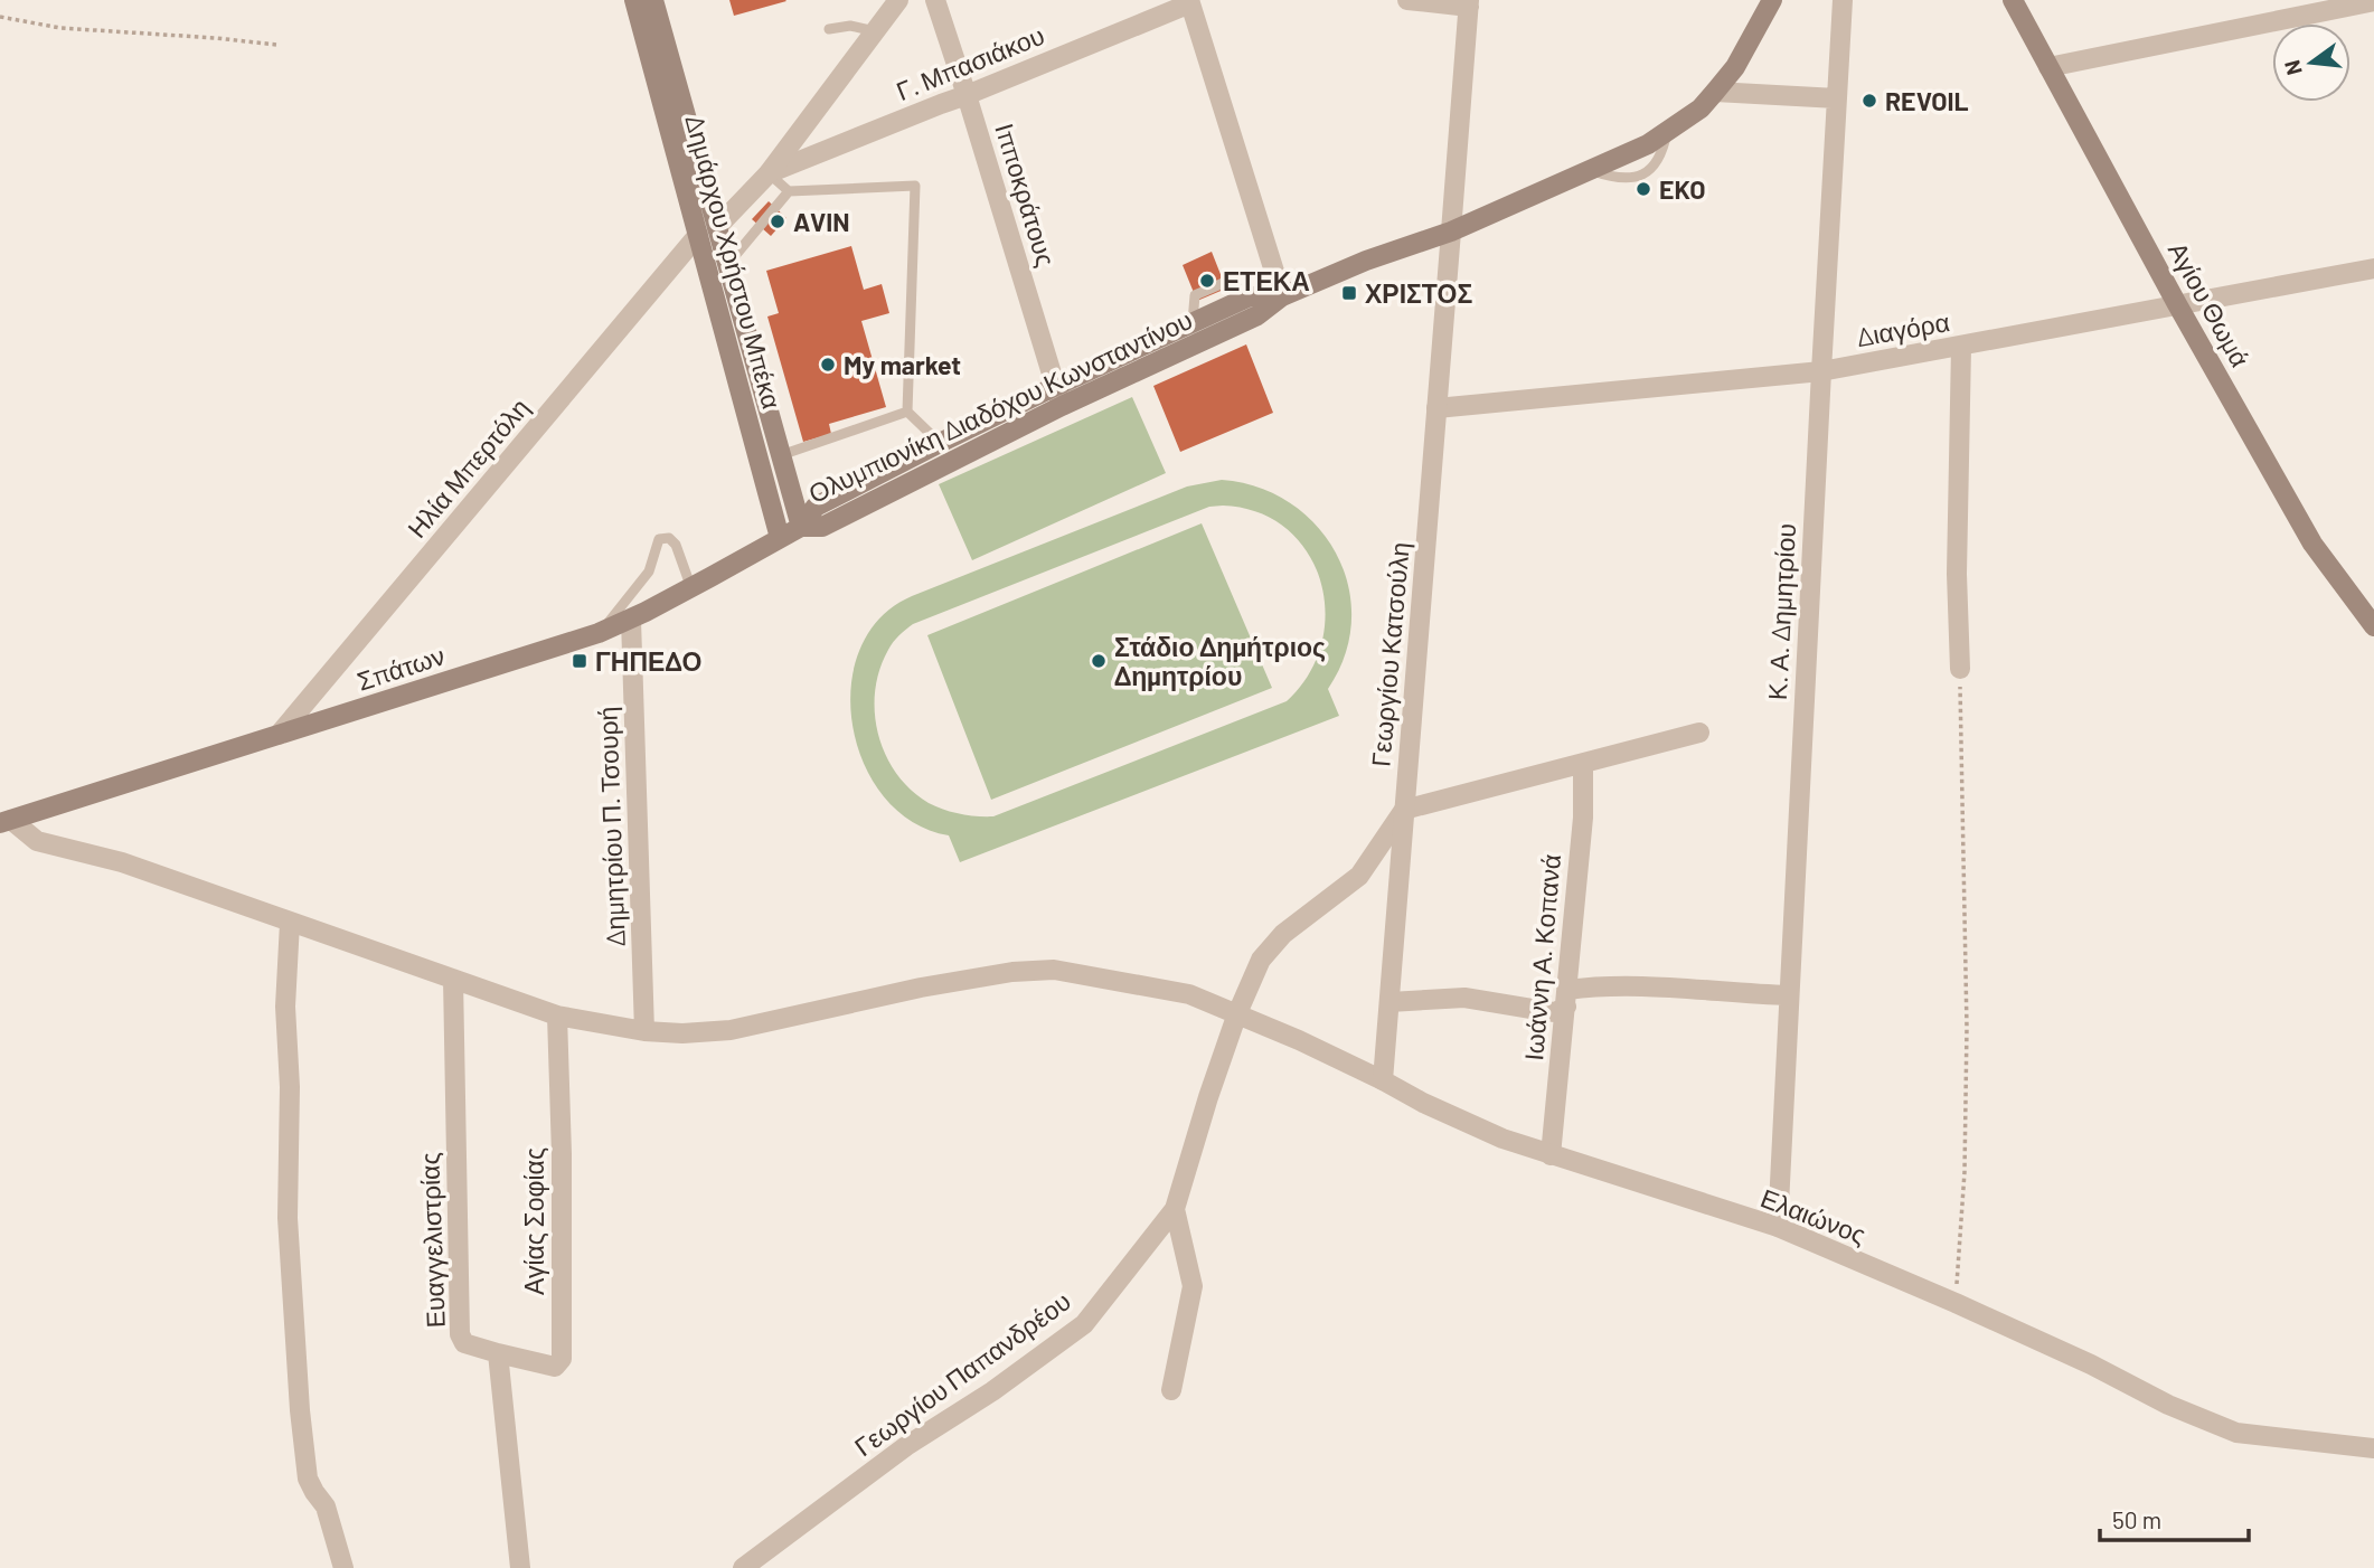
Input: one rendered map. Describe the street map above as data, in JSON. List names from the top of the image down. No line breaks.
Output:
{"streets":{"main road":["Δημάρχου Χρήστου Μπέκα","Αγίου Θωμά","Ολυμπιονίκη Διαδόχου Κωνσταντίνου","Σπάτων"],"street":["Γ. Μπασιάκου","Ιπποκράτους","Διαγόρα","Ηλία Μπερτόλη","Κ. Α. Δημητρίου","Γεωργίου Κατσούλη","Δημητρίου Π. Τσουρή","Ιωάννη Α. Κοπανά","Ελαιώνος","Αγίας Σοφίας","Ευαγγελιστρίας","Γεωργίου Παπανδρέου"]},"crossings":[["Γ. Μπασιάκου","Ιπποκράτους"],["Γ. Μπασιάκου","Ηλία Μπερτόλη"],["Ιπποκράτους","Ολυμπιονίκη Διαδόχου Κωνσταντίνου"],["Δημάρχου Χρήστου Μπέκα","Ολυμπιονίκη Διαδόχου Κωνσταντίνου"],["Δημάρχου Χρήστου Μπέκα","Ηλία Μπερτόλη"],["Δημάρχου Χρήστου Μπέκα","Σπάτων"],["Αγίου Θωμά","Διαγόρα"],["Διαγόρα","Κ. Α. Δημητρίου"],["Διαγόρα","Γεωργίου Κατσούλη"],["Ολυμπιονίκη Διαδόχου Κωνσταντίνου","Γεωργίου Κατσούλη"],["Ολυμπιονίκη Διαδόχου Κωνσταντίνου","Σπάτων"],["Ηλία Μπερτόλη","Σπάτων"],["Κ. Α. Δημητρίου","Ελαιώνος"],["Γεωργίου Κατσούλη","Ελαιώνος"],["Γεωργίου Κατσούλη","Γεωργίου Παπανδρέου"],["Σπάτων","Δημητρίου Π. Τσουρή"],["Σπάτων","Ελαιώνος"],["Δημητρίου Π. Τσουρή","Ελαιώνος"],["Ιωάννη Α. Κοπανά","Ελαιώνος"],["Ελαιώνος","Αγίας Σοφίας"],["Ελαιώνος","Ευαγγελιστρίας"],["Ελαιώνος","Γεωργίου Παπανδρέου"],["Αγίας Σοφίας","Ευαγγελιστρίας"]],"places":{"other":["REVOIL","EKO","AVIN","ΕΤΕΚΑ","My market","Στάδιο Δημήτριος Δημητρίου"],"transit":["ΧΡΙΣΤΟΣ","ΓΗΠΕΔΟ"]},"scale_bar":"50 m","north":"left"}
